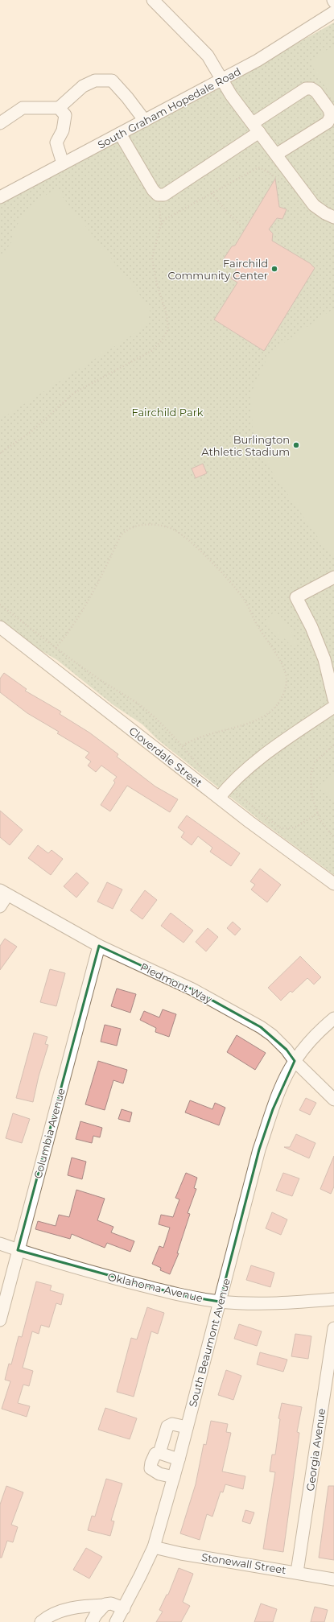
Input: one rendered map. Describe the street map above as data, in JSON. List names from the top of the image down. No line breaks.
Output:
{"streets":{"street":["South Graham Hopedale Road","Cloverdale Street","Piedmont Way","Columbia Avenue","Oklahoma Avenue","South Beaumont Avenue","Georgia Avenue","Stonewall Street"]},"crossings":[["Piedmont Way","Columbia Avenue"],["Piedmont Way","South Beaumont Avenue"],["Columbia Avenue","Oklahoma Avenue"],["Oklahoma Avenue","South Beaumont Avenue"],["South Beaumont Avenue","Stonewall Street"],["Georgia Avenue","Stonewall Street"]],"parks":["Fairchild Park"],"places":["Fairchild Community Center","Burlington Athletic Stadium"]}
